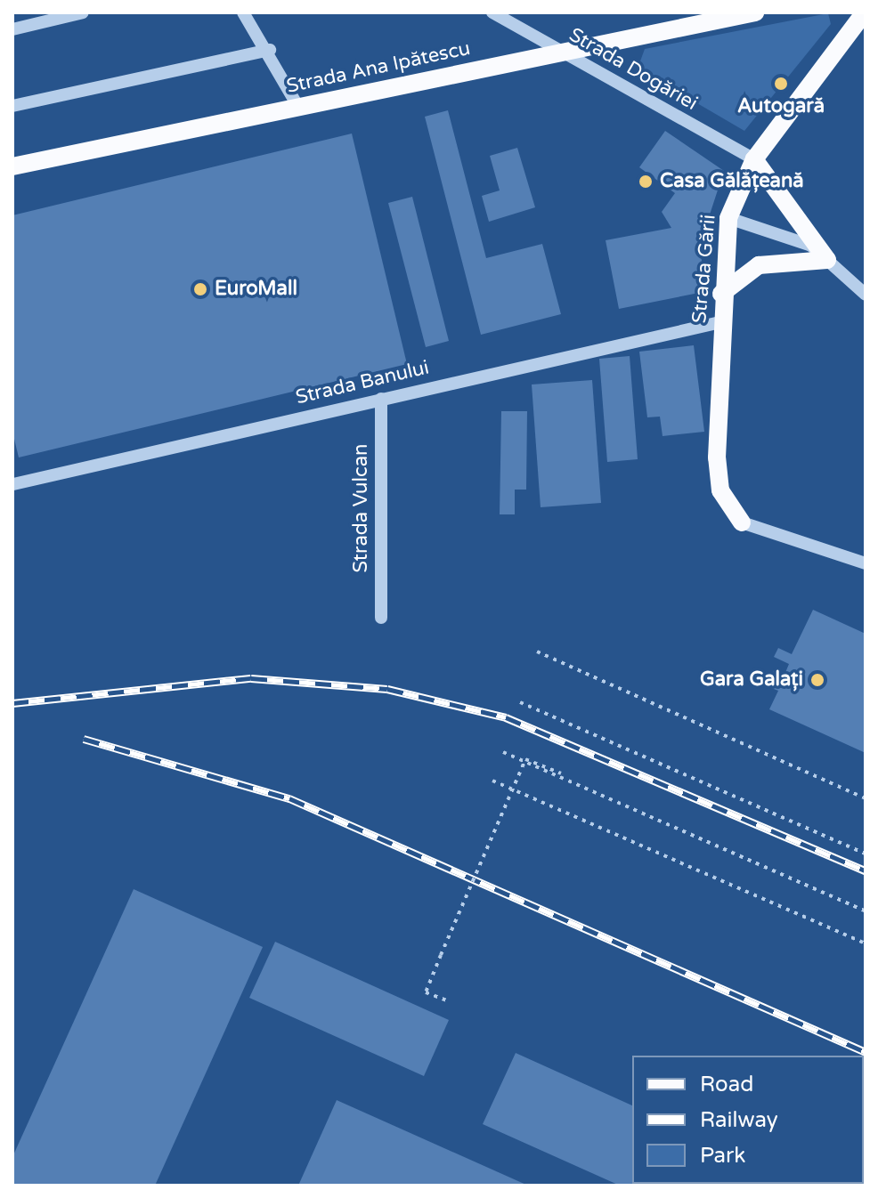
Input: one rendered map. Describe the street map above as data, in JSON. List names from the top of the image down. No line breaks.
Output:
{"streets":{"main road":["Strada Ana Ipătescu","Strada Gării"],"street":["Strada Dogăriei","Strada Banului","Strada Vulcan"]},"crossings":[["Strada Ana Ipătescu","Strada Dogăriei"],["Strada Dogăriei","Strada Gării"],["Strada Gării","Strada Banului"],["Strada Banului","Strada Vulcan"]],"places":["Autogară","Casa Gălățeană","EuroMall","Gara Galați"],"legend":["Road","Railway","Park"]}
